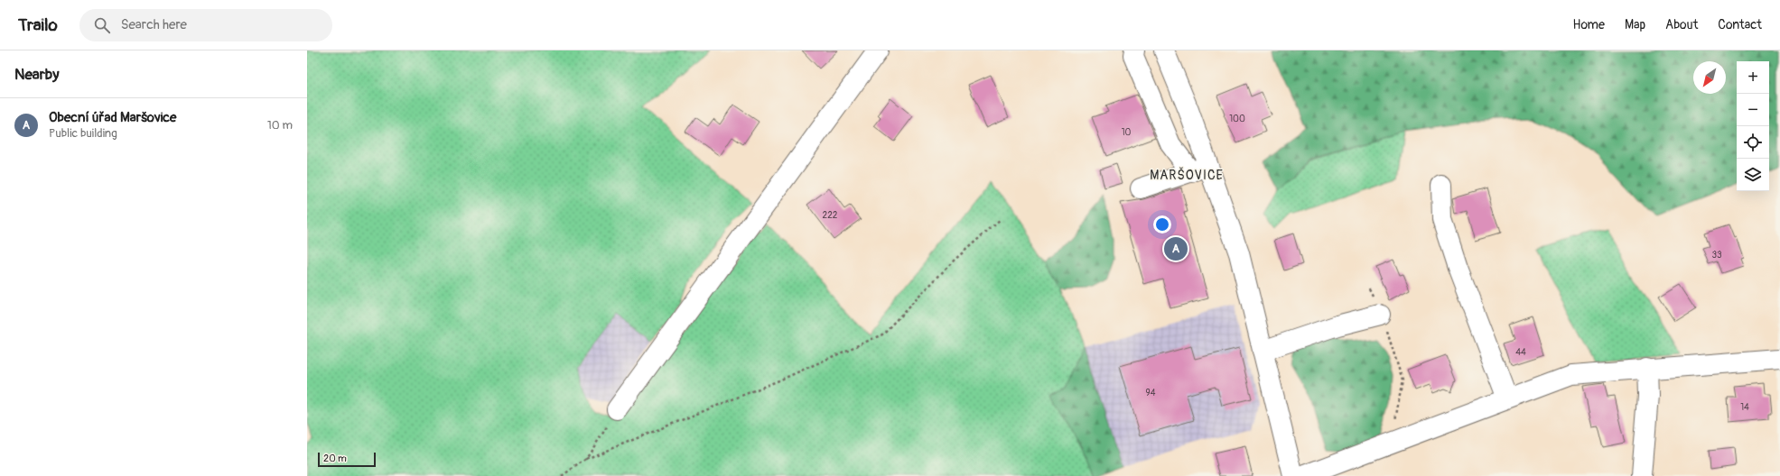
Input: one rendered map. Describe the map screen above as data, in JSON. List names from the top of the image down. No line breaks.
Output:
{"districts":["MARŠOVICE"],"house_numbers":["100","10","222","33","44","94","14"],"scale_bar":"20 m","north":"bottom left","page":{"header":"Trailo","search":"Search here","nav":["Home","Map","About","Contact"],"heading":"Nearby","map_buttons":["+","−"],"list":[{"mark":"A","name":"Obecní úřad Maršovice","note":"Public building","value":"10 m"}],"pins":"A","scale":"20 m"}}
